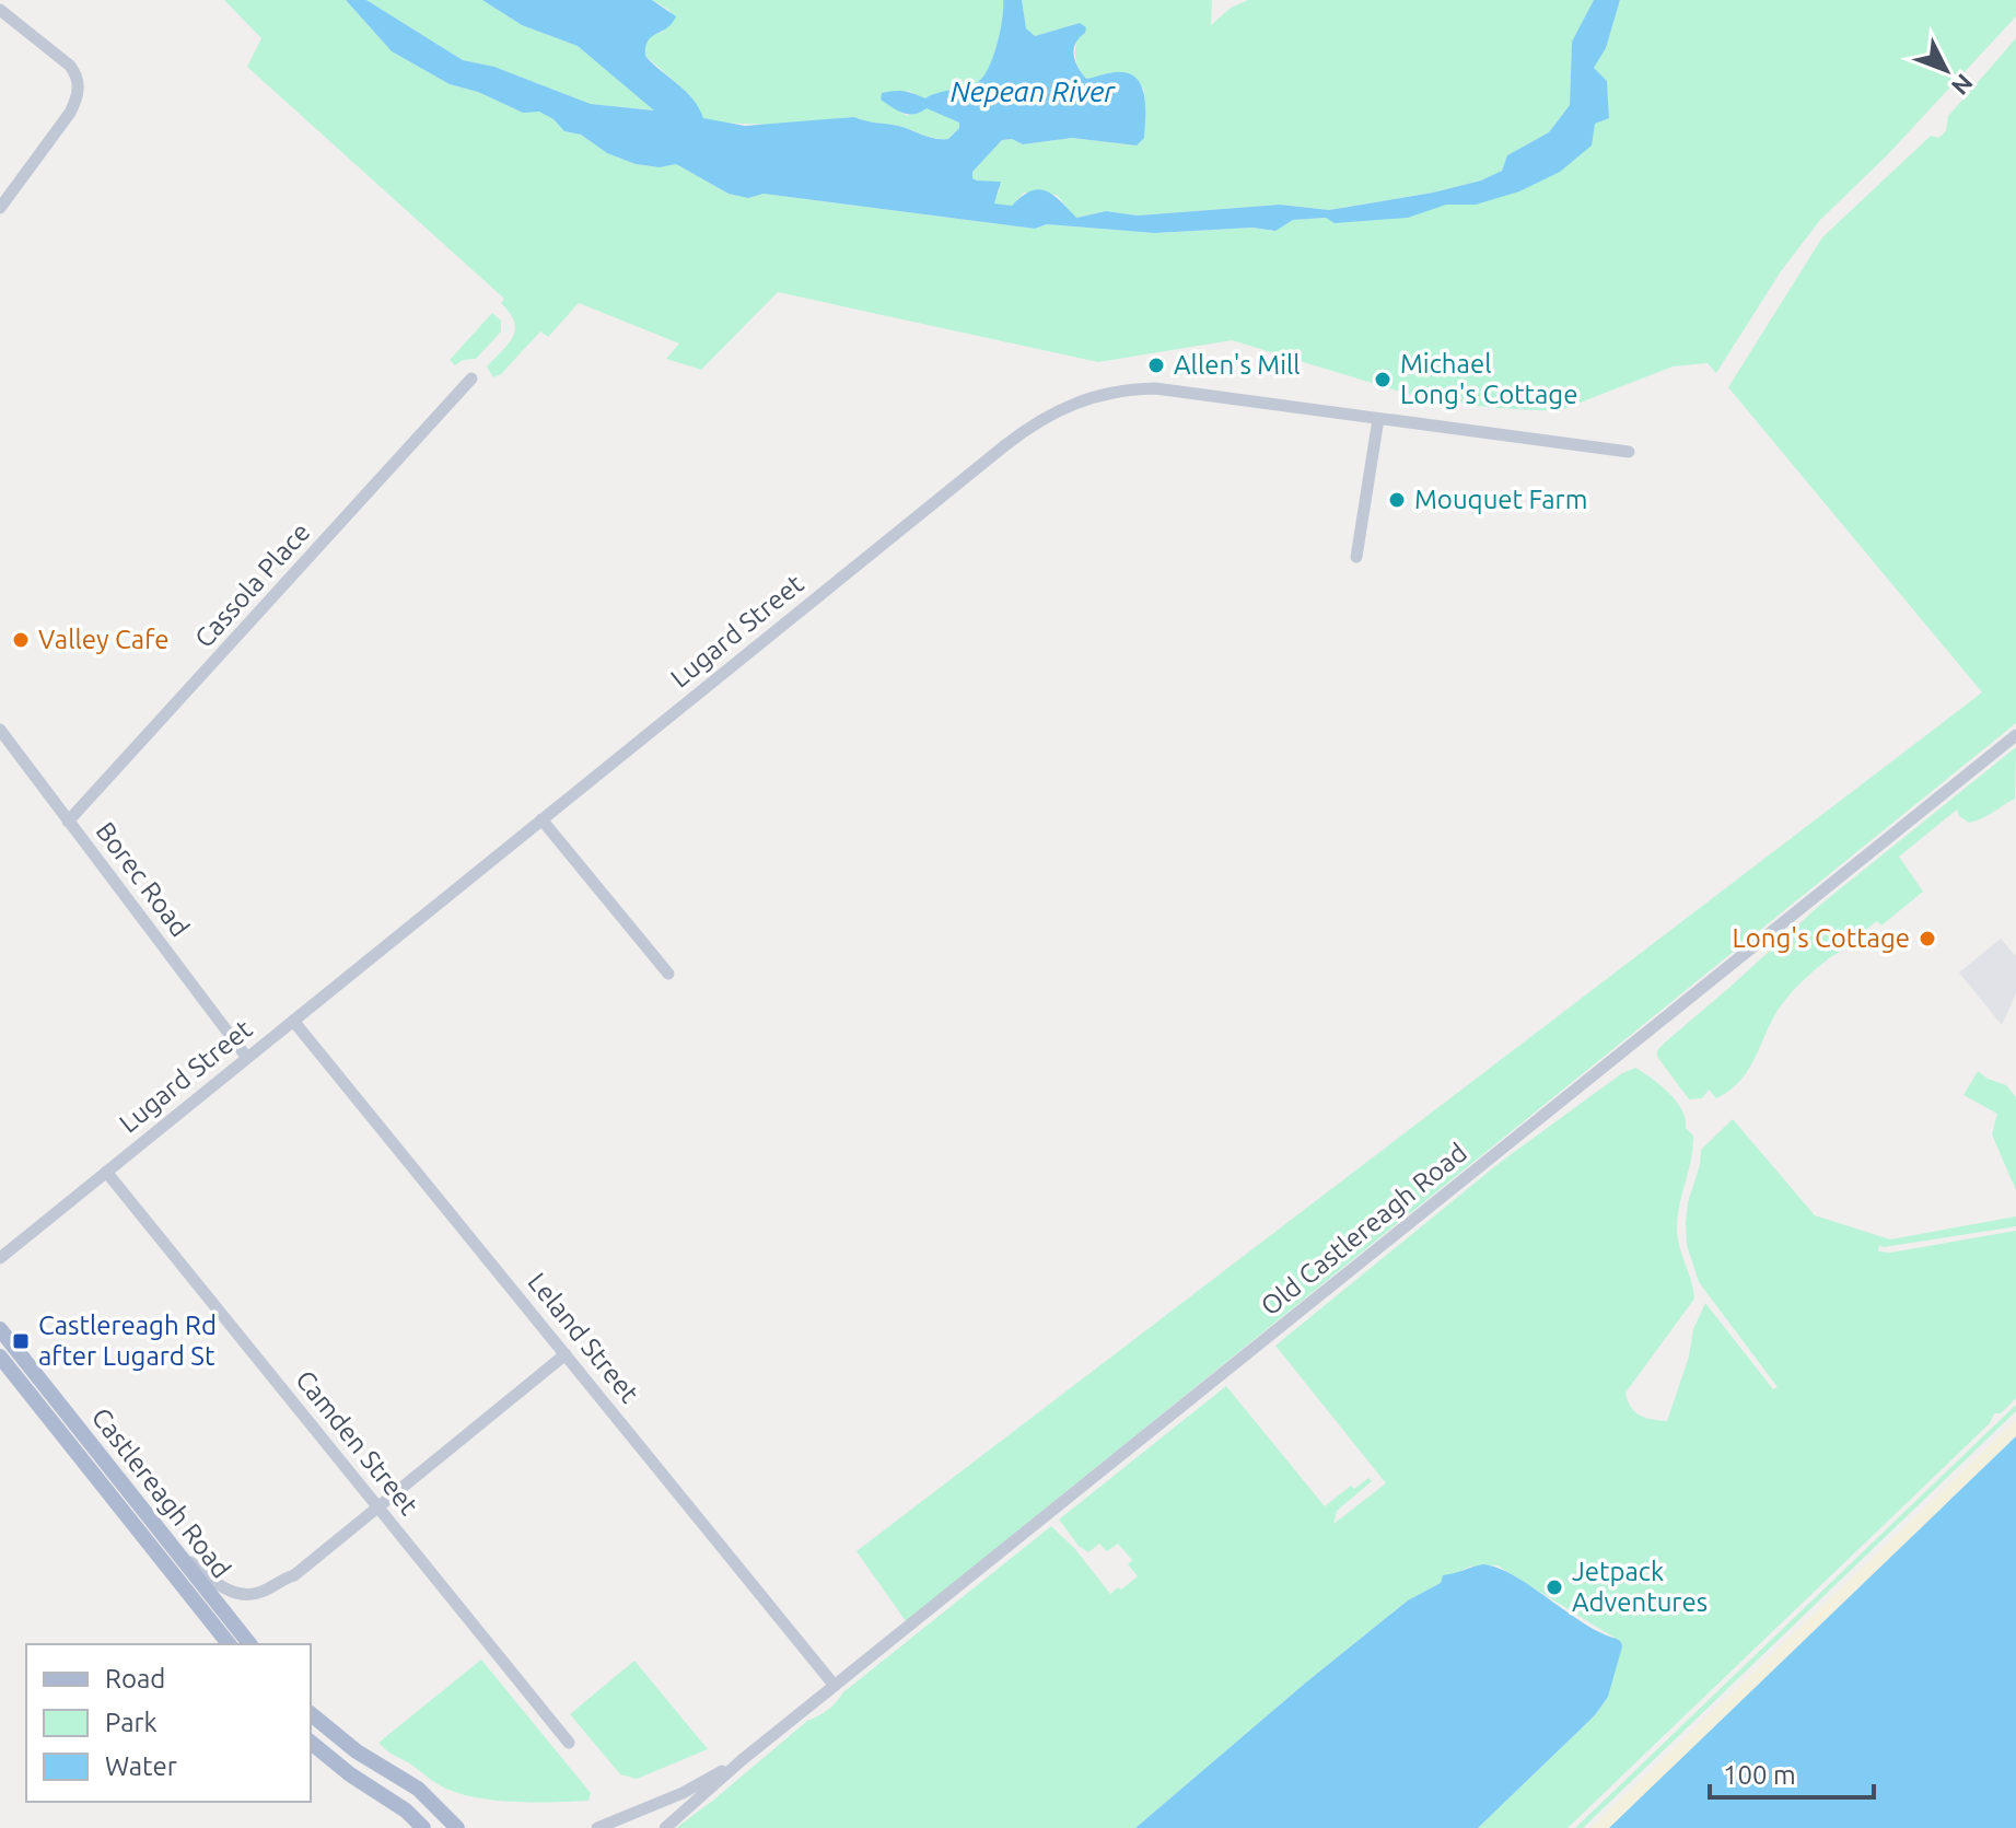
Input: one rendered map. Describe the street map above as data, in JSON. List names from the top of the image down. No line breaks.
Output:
{"streets":{"main road":["Castlereagh Road"],"street":["Cassola Place","Lugard Street","Borec Road","Old Castlereagh Road","Leland Street","Camden Street"]},"crossings":[["Cassola Place","Borec Road"],["Lugard Street","Borec Road"],["Lugard Street","Leland Street"],["Lugard Street","Camden Street"],["Old Castlereagh Road","Leland Street"]],"water":["Nepean River"],"places":{"other":["Allen's Mill","Michael Long's Cottage","Mouquet Farm","Valley Cafe","Long's Cottage","Jetpack Adventures"],"transit":["Castlereagh Rd after Lugard St"]},"legend":["Road","Park","Water"],"scale_bar":"100 m","north":"bottom right"}
